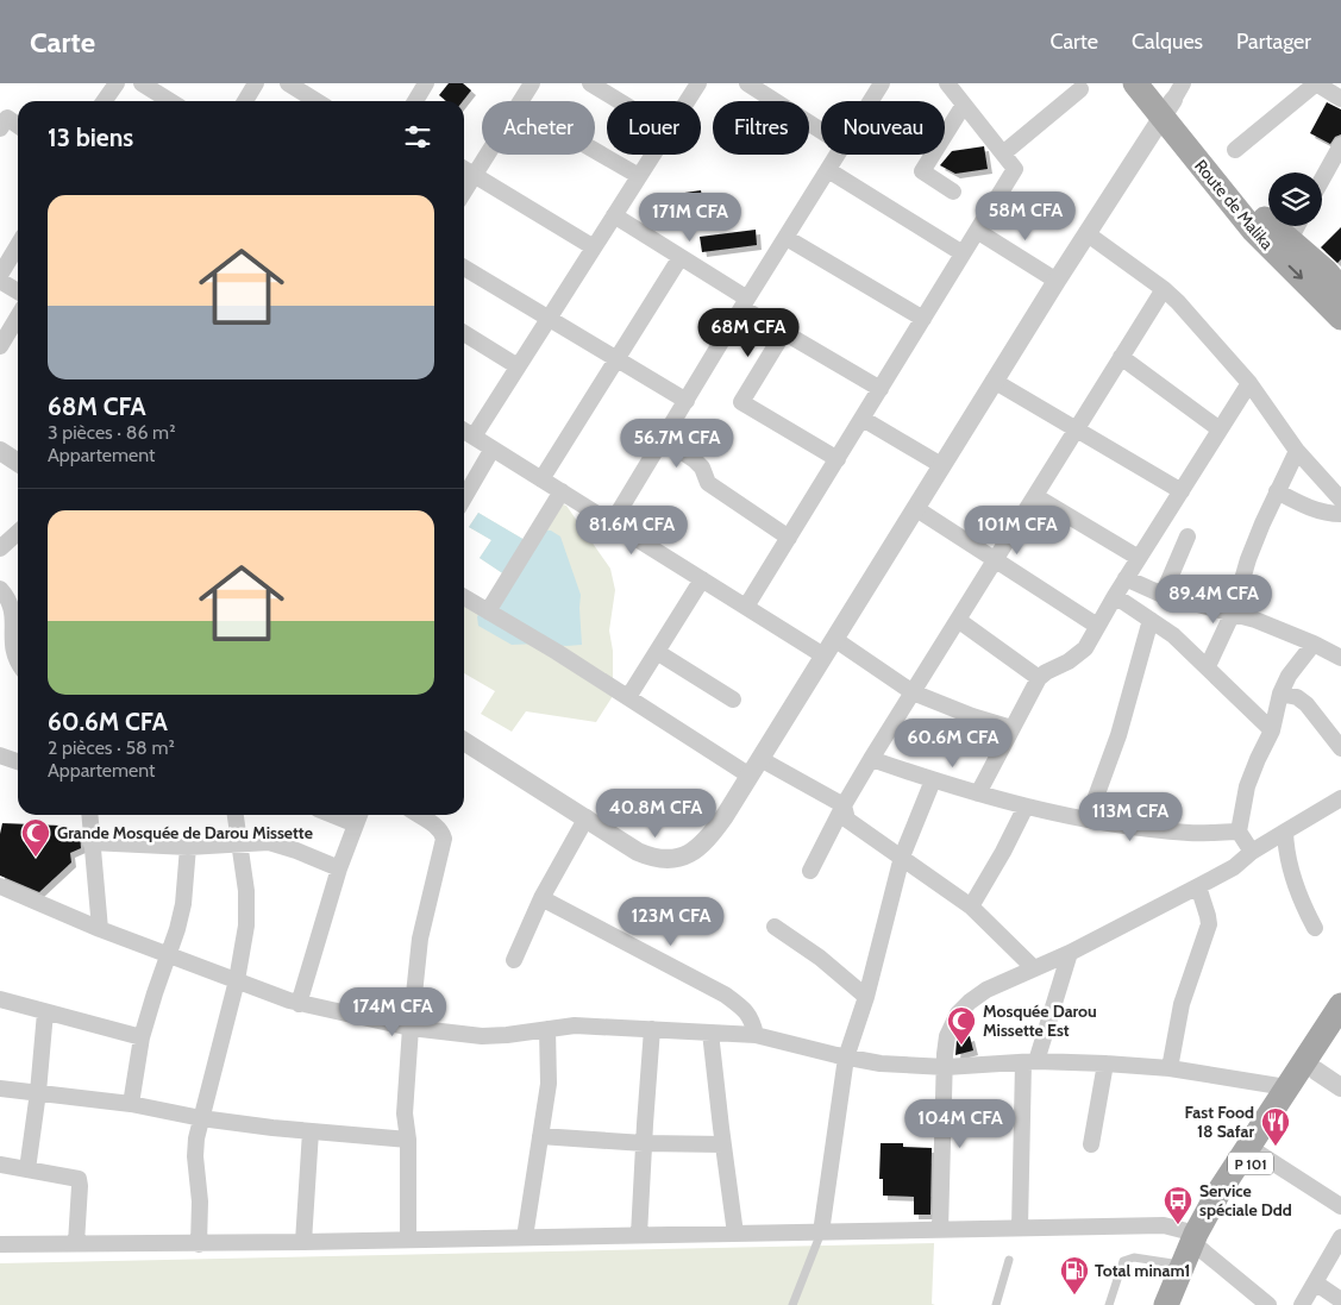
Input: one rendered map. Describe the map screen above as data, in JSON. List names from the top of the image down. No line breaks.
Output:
{"streets":{"main road":["Route de Malika","P 101"]},"places":{"mosque":["Grande Mosquée de Darou Missette","Mosquée Darou Missette Est"],"restaurant":["Fast Food 18 Safar"],"bus stop":["Service spéciale Ddd"],"fuel station":["Total minam1"]},"page":{"header":"Carte","nav":["Carte","Calques","Partager"],"chip":["Acheter","Louer","Filtres","Nouveau"],"heading":"13 biens","list":[{"name":"68M CFA","note":"3 pièces · 86 m² · Appartement"},{"name":"60.6M CFA","note":"2 pièces · 58 m² · Appartement"}],"price":["58M CFA","171M CFA","68M CFA","56.7M CFA","81.6M CFA","101M CFA","89.4M CFA","60.6M CFA","40.8M CFA","113M CFA","123M CFA","174M CFA","104M CFA"]}}
